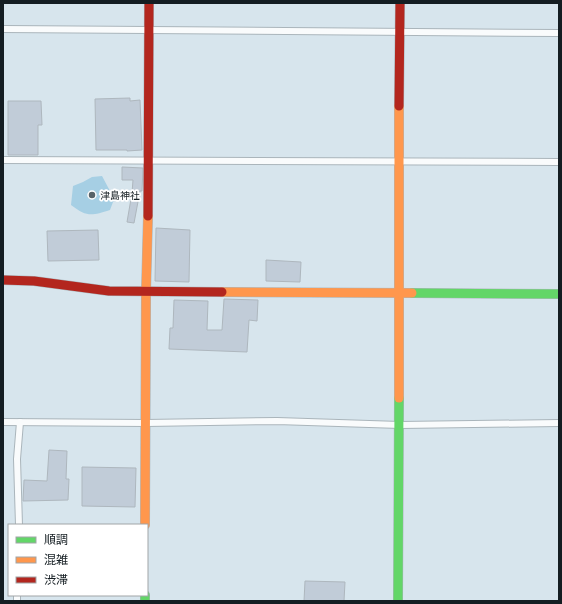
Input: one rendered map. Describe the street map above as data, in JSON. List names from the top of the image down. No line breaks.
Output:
{"places":["津島神社"],"legend":["順調","混雑","渋滞"]}
